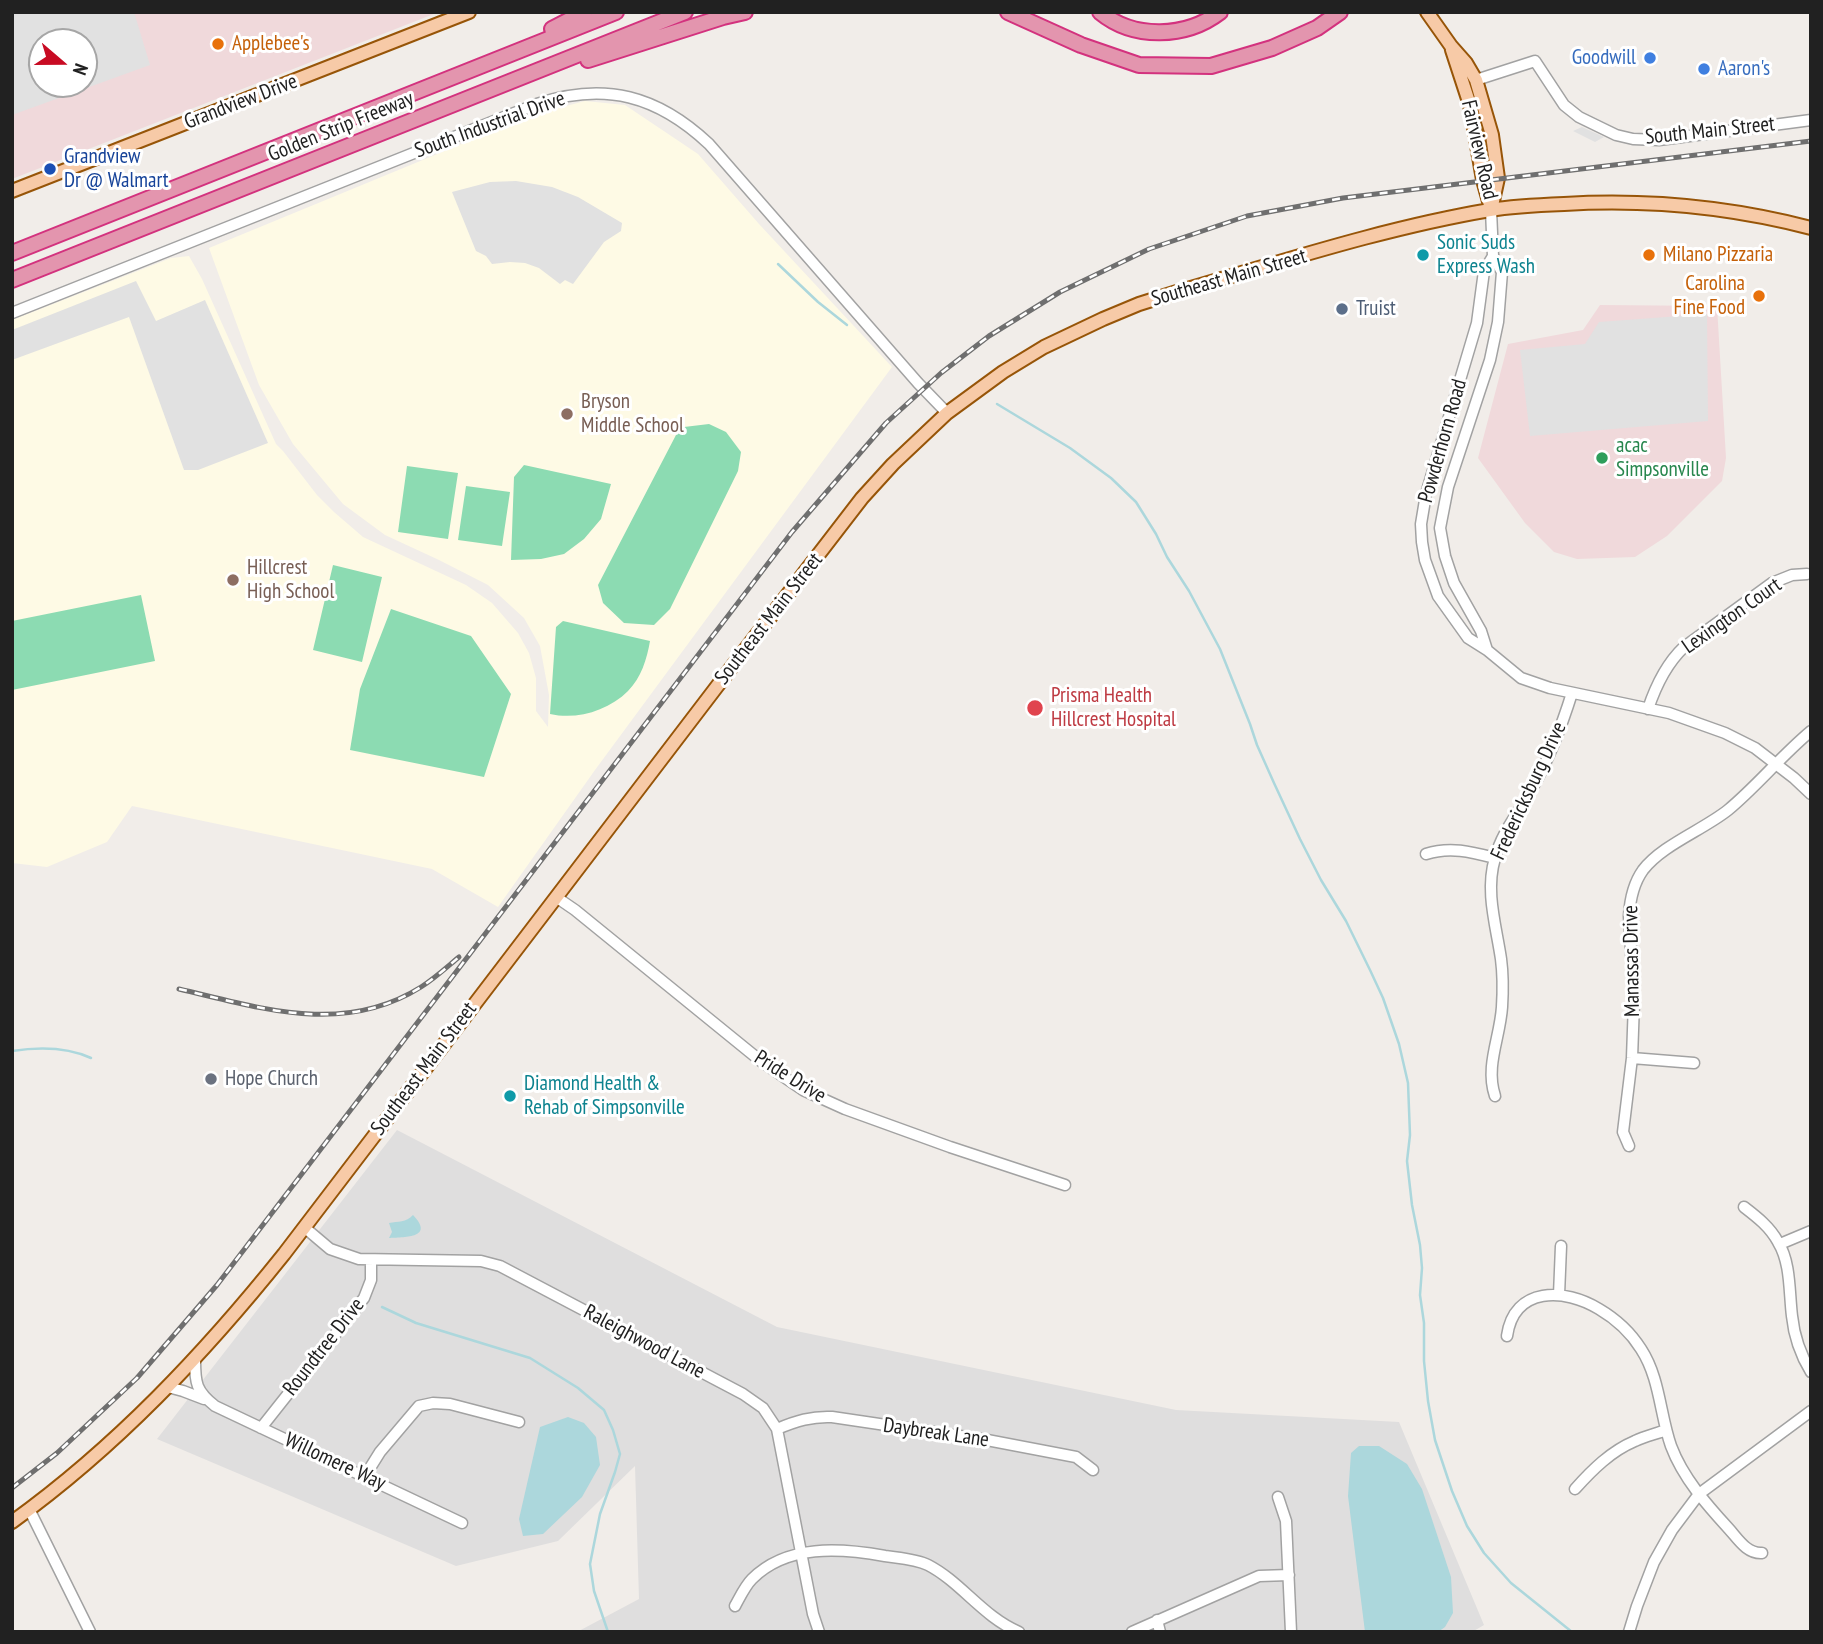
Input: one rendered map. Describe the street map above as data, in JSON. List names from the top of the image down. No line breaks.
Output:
{"streets":{"highway":["Golden Strip Freeway"],"main road":["Grandview Drive","Fairview Road","Southeast Main Street"],"street":["South Industrial Drive","South Main Street","Powderhorn Road","Lexington Court","Fredericksburg Drive","Manassas Drive","Pride Drive","Raleighwood Lane","Roundtree Drive","Daybreak Lane","Willomere Way"]},"crossings":[["South Industrial Drive","Southeast Main Street"],["South Main Street","Fairview Road"],["Fairview Road","Southeast Main Street"],["Fairview Road","Powderhorn Road"],["Southeast Main Street","Powderhorn Road"],["Southeast Main Street","Pride Drive"],["Southeast Main Street","Raleighwood Lane"],["Southeast Main Street","Willomere Way"],["Powderhorn Road","Lexington Court"],["Powderhorn Road","Fredericksburg Drive"],["Powderhorn Road","Manassas Drive"],["Raleighwood Lane","Roundtree Drive"],["Raleighwood Lane","Daybreak Lane"],["Roundtree Drive","Willomere Way"]],"places":["Applebee's","Goodwill","Aaron's","Grandview Dr @ Walmart","Sonic Suds Express Wash","Milano Pizzaria","Carolina Fine Food","Truist","Bryson Middle School","acac Simpsonville","Hillcrest High School","Prisma Health Hillcrest Hospital","Hope Church","Diamond Health & Rehab of Simpsonville"],"north":"right"}
